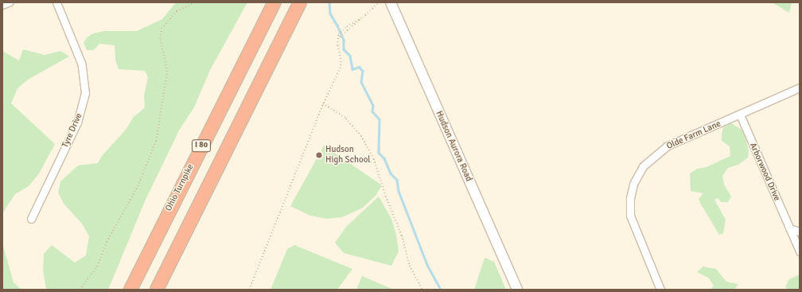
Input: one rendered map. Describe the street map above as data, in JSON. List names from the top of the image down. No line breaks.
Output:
{"streets":{"highway":["I 80","Ohio Turnpike"],"street":["Tyre Drive","Olde Farm Lane","Hudson Aurora Road","Arborwood Drive"]},"crossings":[["Olde Farm Lane","Arborwood Drive"]],"places":["Hudson High School"]}
